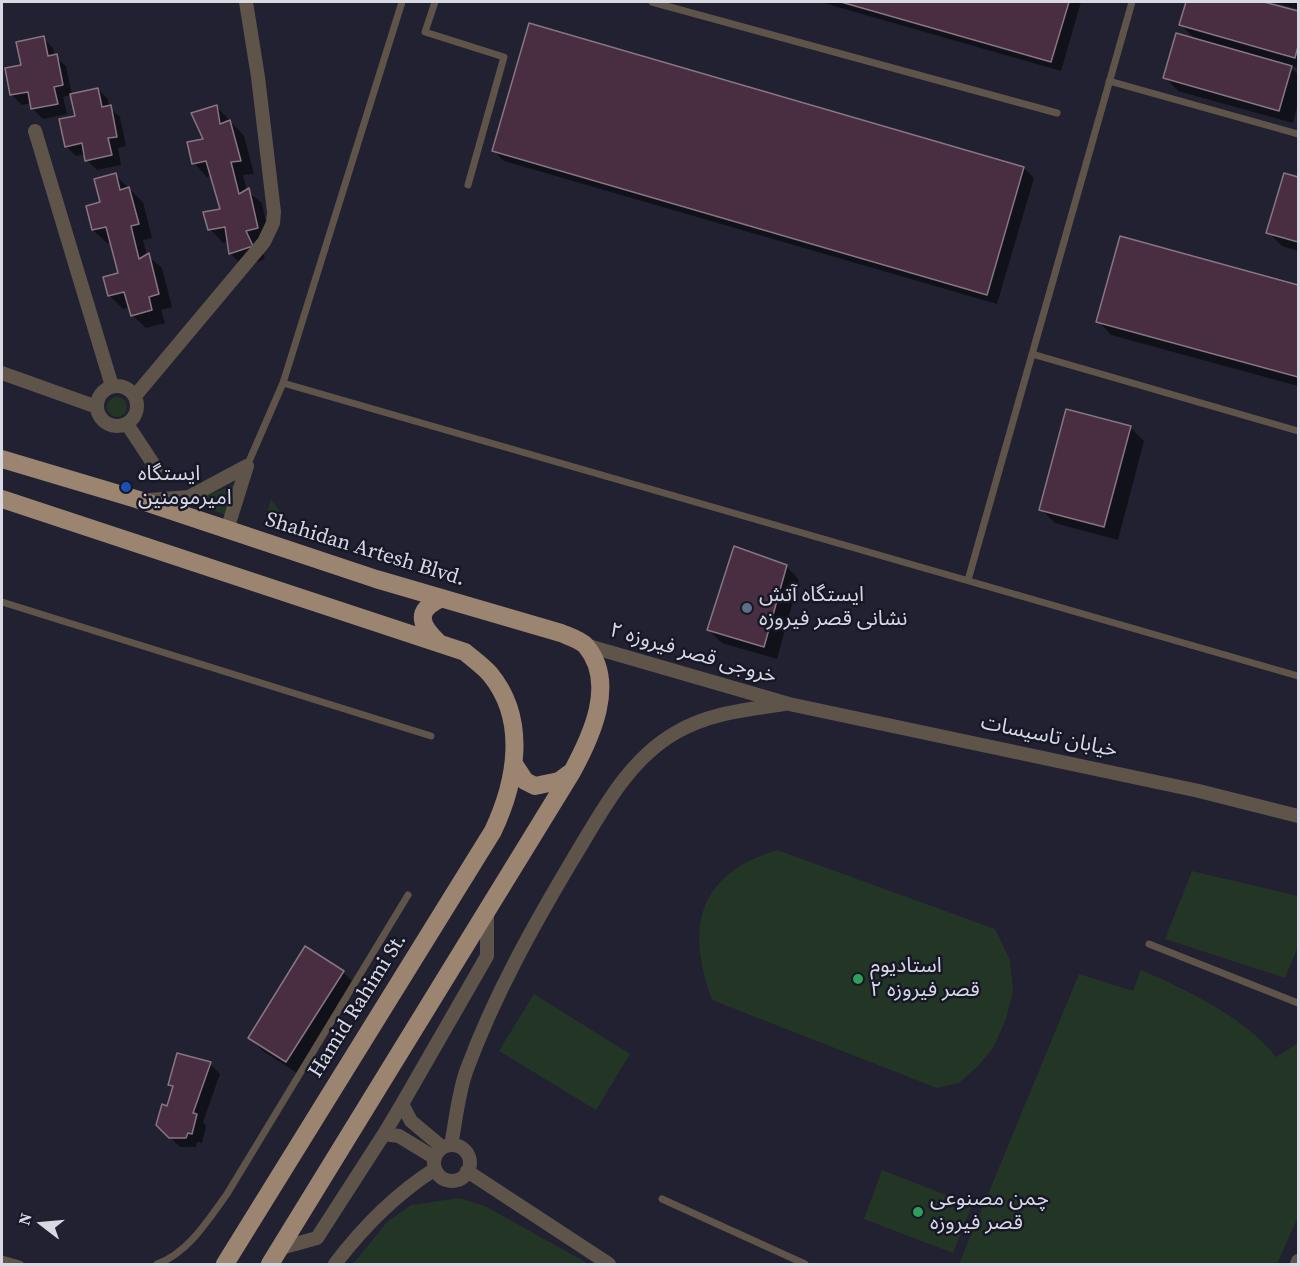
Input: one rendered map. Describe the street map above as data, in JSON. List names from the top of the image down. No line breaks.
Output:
{"streets":{"main road":["Shahidan Artesh Blvd.","Hamid Rahimi St."],"street":["خروجی قصر فیروزه ۲","خیابان تاسیسات"]},"crossings":[["Shahidan Artesh Blvd.","خروجی قصر فیروزه ۲"],["خروجی قصر فیروزه ۲","خیابان تاسیسات"]],"places":["ایستگاه امیرمومنین","ایستگاه آتش نشانی قصر فیروزه","استادیوم قصر فیروزه ۲","چمن مصنوعی قصر فیروزه"],"north":"left"}
